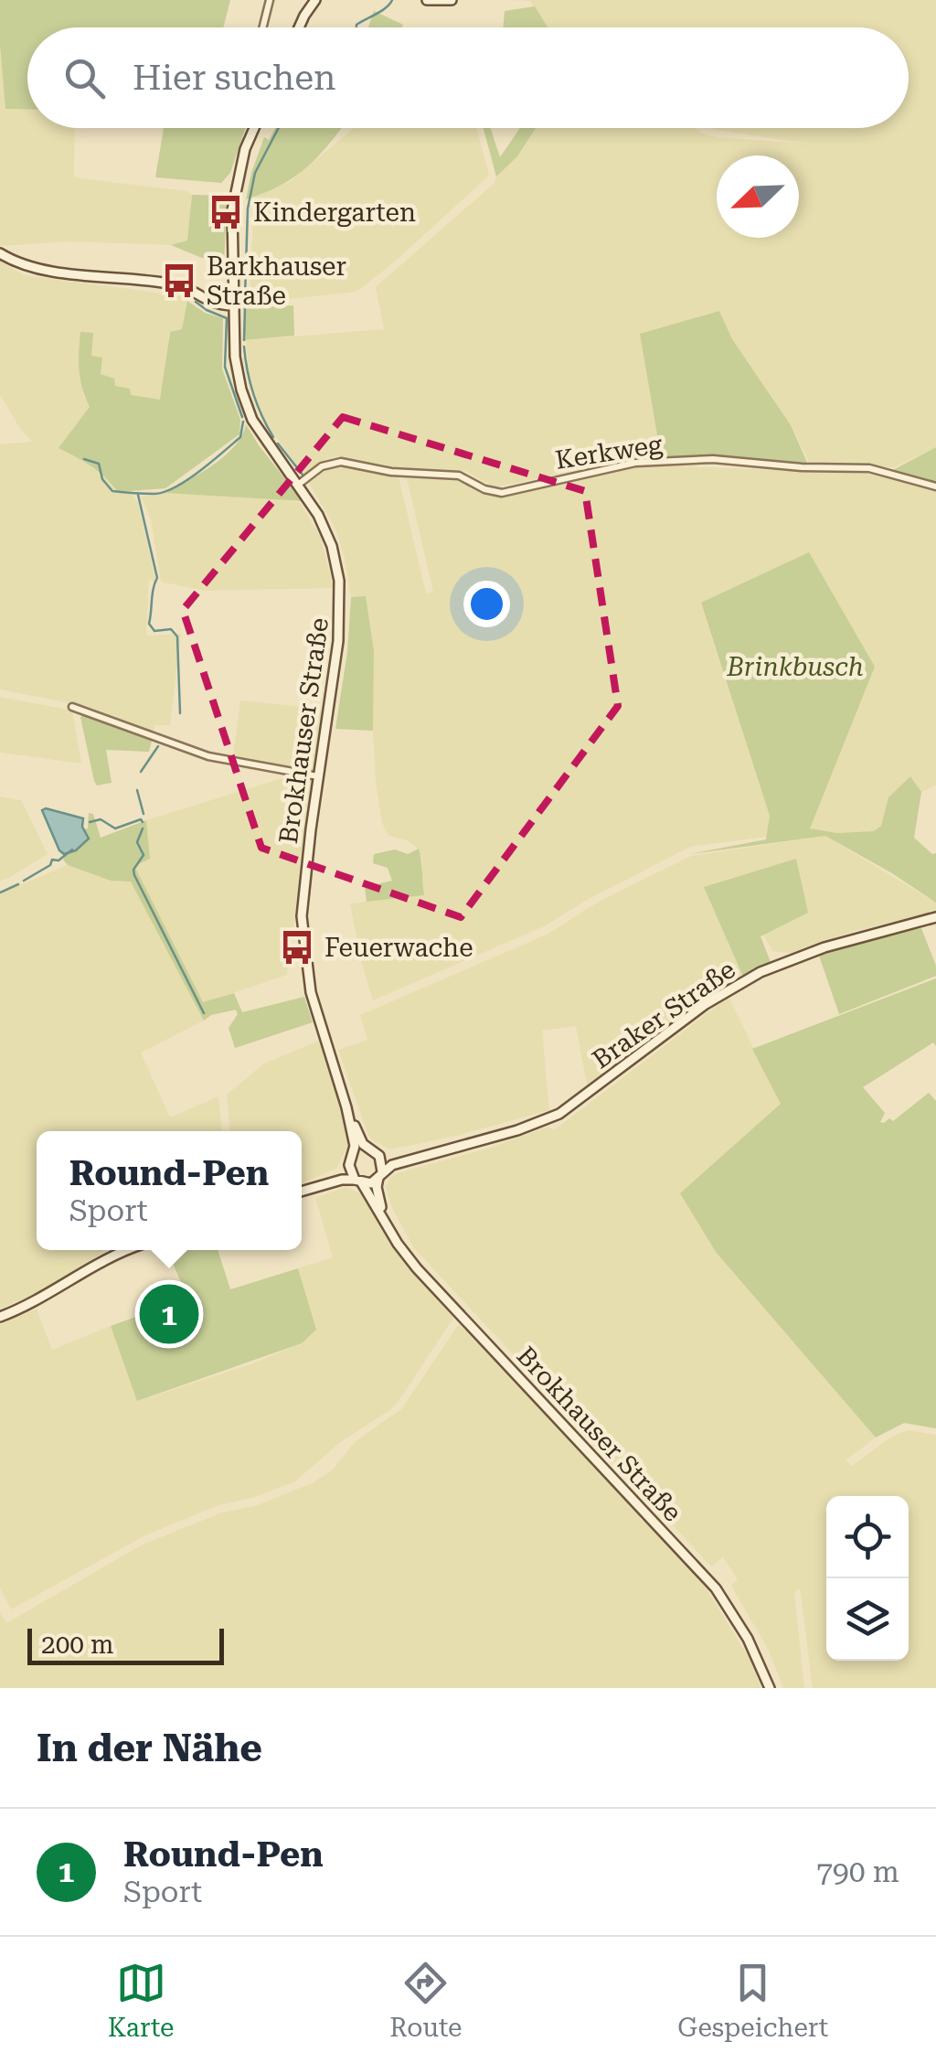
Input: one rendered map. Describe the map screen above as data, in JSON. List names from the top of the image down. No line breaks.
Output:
{"streets":{"street":["Kerkweg","Brokhauser Straße","Braker Straße"]},"crossings":[["Kerkweg","Brokhauser Straße"],["Brokhauser Straße","Braker Straße"]],"parks":["Brinkbusch"],"places":{"bus stop":["Kindergarten","Barkhauser Straße","Feuerwache"]},"scale_bar":"200 m","north":"bottom left","page":{"search":"Hier suchen","popup":["Round-Pen","Sport"],"pins":"1","scale":"200 m","heading":"In der Nähe","list":[{"mark":"1","name":"Round-Pen","note":"Sport","value":"790 m"}],"nav":["Karte","Route","Gespeichert"]}}
